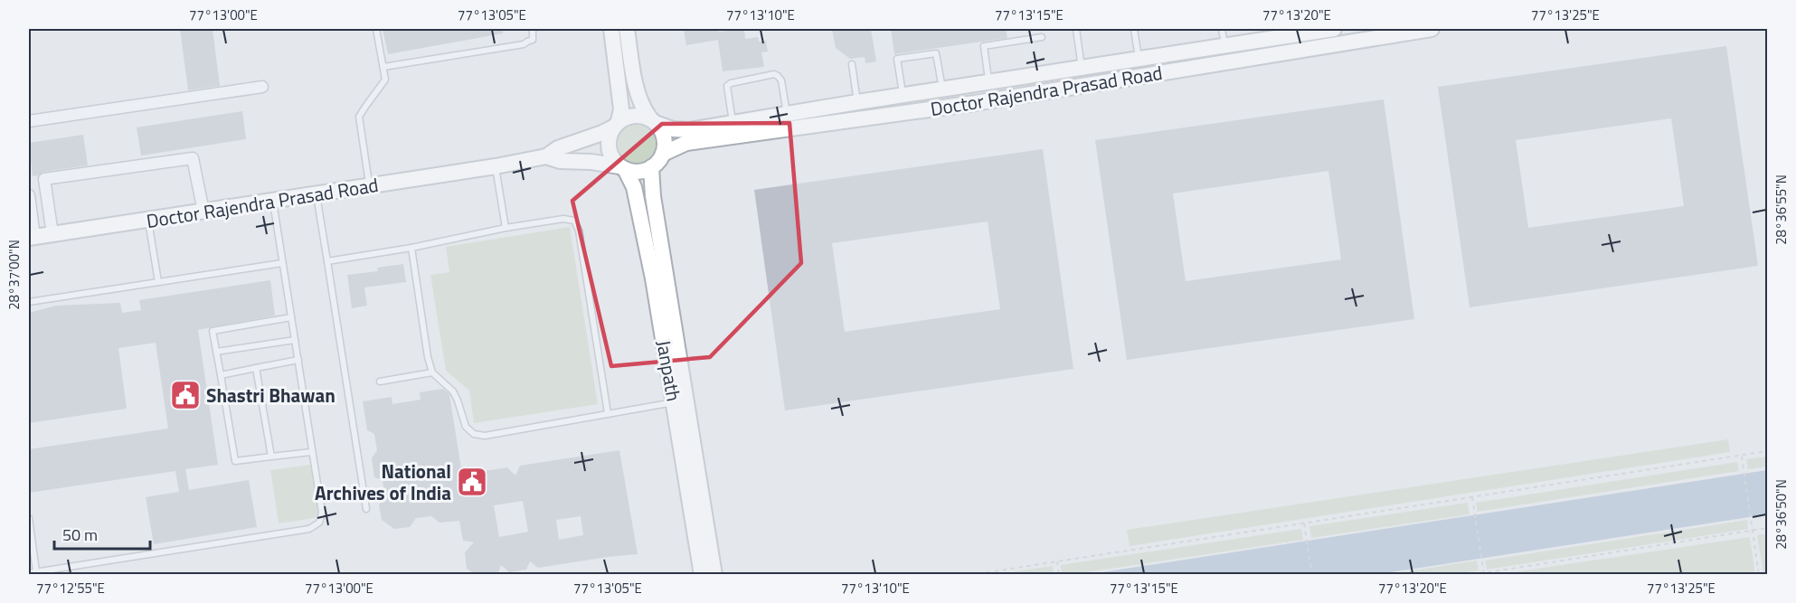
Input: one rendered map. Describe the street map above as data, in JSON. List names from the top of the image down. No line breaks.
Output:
{"streets":{"main road":["Doctor Rajendra Prasad Road","Janpath"]},"crossings":[["Doctor Rajendra Prasad Road","Janpath"]],"places":{"public building":["Shastri Bhawan","National Archives of India"]},"scale_bar":"50 m","coordinates":["77°13'00\"E","77°13'05\"E","77°13'10\"E","77°13'15\"E","77°13'20\"E","77°13'25\"E","28°36'55\"N","28°37'00\"N","28°36'50\"N","77°12'55\"E"]}
